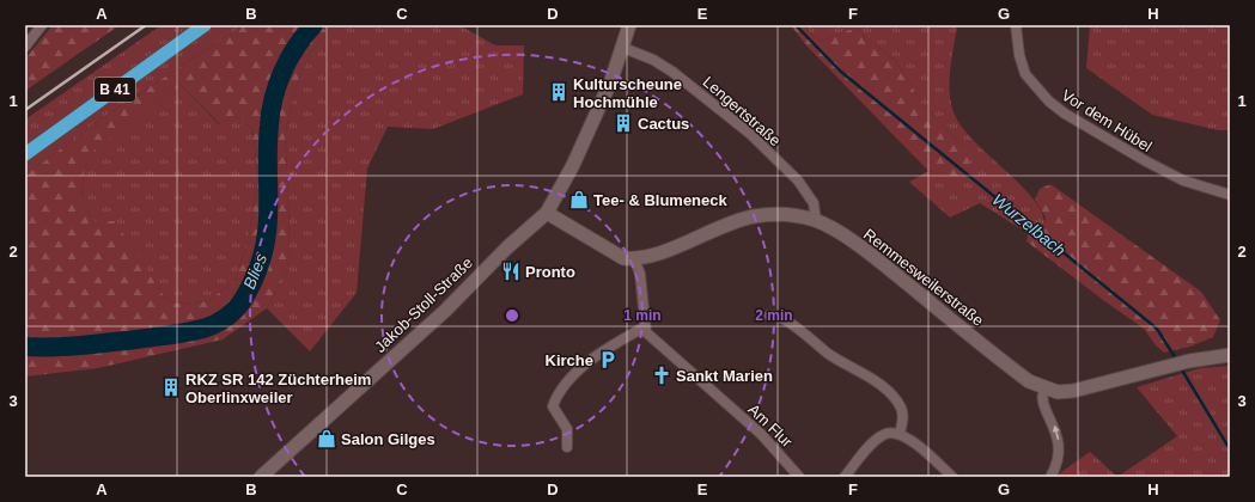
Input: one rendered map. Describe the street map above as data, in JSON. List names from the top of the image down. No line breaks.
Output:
{"streets":{"highway":["B 41"],"main road":["Remmesweilerstraße","Jakob-Stoll-Straße"],"street":["Lengertstraße","Vor dem Hübel","Am Flur"]},"crossings":[["Lengertstraße","Remmesweilerstraße"],["Lengertstraße","Jakob-Stoll-Straße"]],"water":["Wurzelbach","Blies"],"places":{"building":["Kulturscheune Hochmühle","Cactus","RKZ SR 142 Züchterheim Oberlinxweiler"],"shop":["Tee- & Blumeneck","Salon Gilges"],"restaurant":["Pronto"],"parking":["Kirche"],"church":["Sankt Marien"]},"grid":{"columns":["A","B","C","D","E","F","G","H"],"rows":["1","2","3"]},"rings":["1 min","2 min"]}
